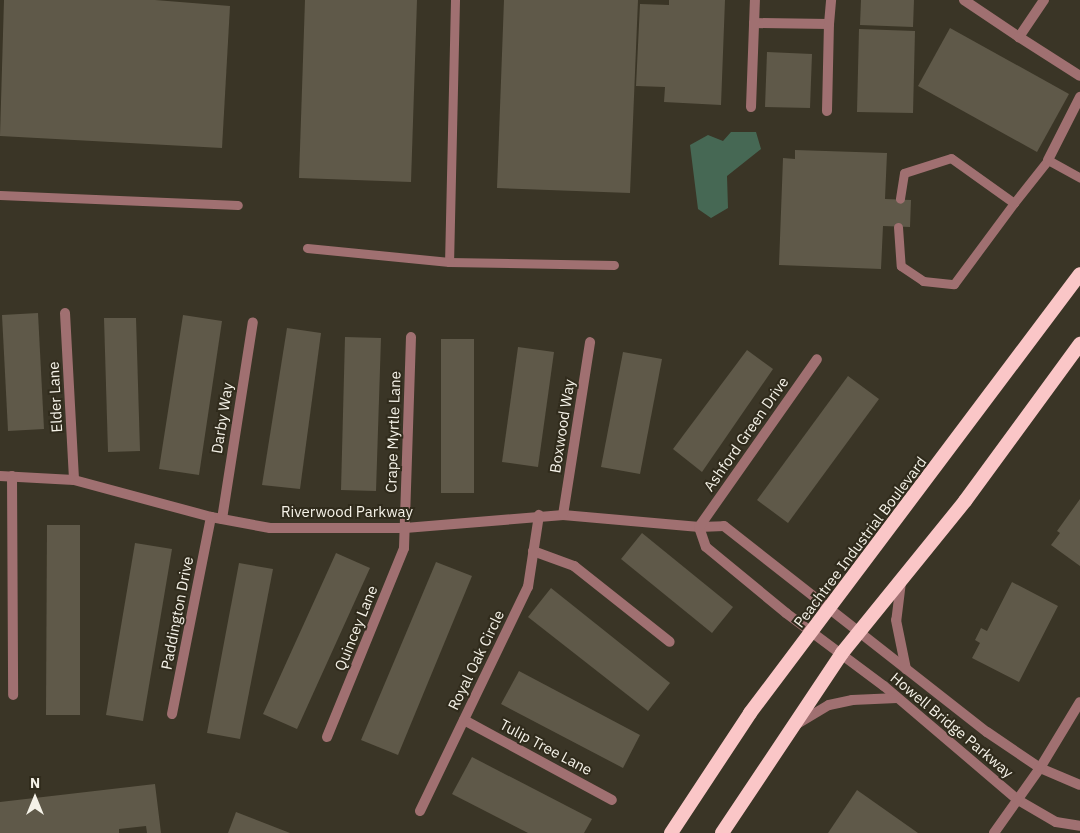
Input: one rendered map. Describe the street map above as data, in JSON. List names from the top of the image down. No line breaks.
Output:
{"streets":{"highway":["Peachtree Industrial Boulevard"],"street":["Elder Lane","Darby Way","Boxwood Way","Crape Myrtle Lane","Ashford Green Drive","Riverwood Parkway","Paddington Drive","Quincey Lane","Royal Oak Circle","Howell Bridge Parkway","Tulip Tree Lane"]},"crossings":[["Elder Lane","Riverwood Parkway"],["Darby Way","Riverwood Parkway"],["Darby Way","Paddington Drive"],["Boxwood Way","Riverwood Parkway"],["Crape Myrtle Lane","Riverwood Parkway"],["Crape Myrtle Lane","Quincey Lane"],["Ashford Green Drive","Riverwood Parkway"],["Riverwood Parkway","Peachtree Industrial Boulevard"],["Riverwood Parkway","Paddington Drive"],["Riverwood Parkway","Quincey Lane"],["Riverwood Parkway","Royal Oak Circle"],["Riverwood Parkway","Howell Bridge Parkway"],["Peachtree Industrial Boulevard","Howell Bridge Parkway"],["Royal Oak Circle","Tulip Tree Lane"]],"north":"top"}
